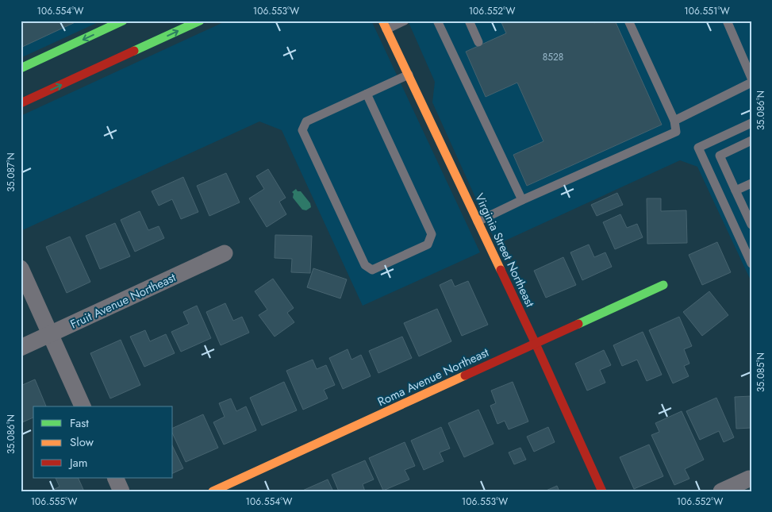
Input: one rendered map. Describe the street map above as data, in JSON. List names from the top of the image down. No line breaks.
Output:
{"streets":{"street":["Virginia Street Northeast","Fruit Avenue Northeast","Roma Avenue Northeast"]},"crossings":[["Virginia Street Northeast","Roma Avenue Northeast"]],"house_numbers":["8528"],"legend":["Fast","Slow","Jam"],"coordinates":["106.554°W","106.553°W","106.552°W","106.551°W","35.086°N","35.087°N","35.085°N","106.555°W"]}
